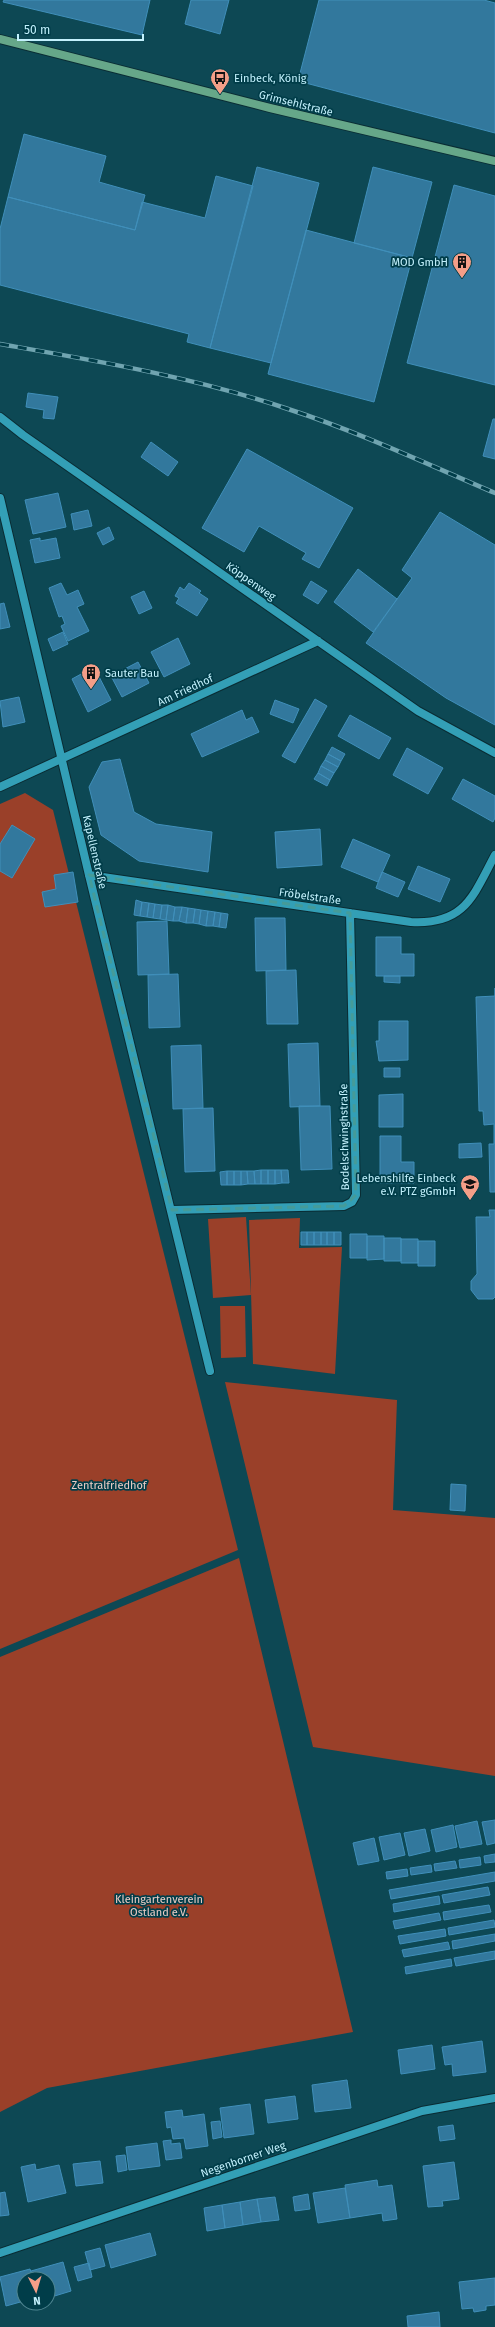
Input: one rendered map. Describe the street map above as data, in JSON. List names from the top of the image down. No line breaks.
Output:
{"streets":{"main road":["Grimsehlstraße"],"street":["Köppenweg","Am Friedhof","Kapellenstraße","Fröbelstraße","Bodelschwinghstraße","Negenborner Weg"]},"crossings":[["Köppenweg","Am Friedhof"],["Am Friedhof","Kapellenstraße"],["Kapellenstraße","Fröbelstraße"],["Kapellenstraße","Bodelschwinghstraße"],["Fröbelstraße","Bodelschwinghstraße"]],"parks":["Zentralfriedhof","Kleingartenverein Ostland e.V."],"places":{"bus stop":["Einbeck, König"],"building":["MOD GmbH","Sauter Bau"],"school or university":["Lebenshilfe Einbeck e.V. PTZ gGmbH"]},"scale_bar":"50 m","north":"bottom"}
